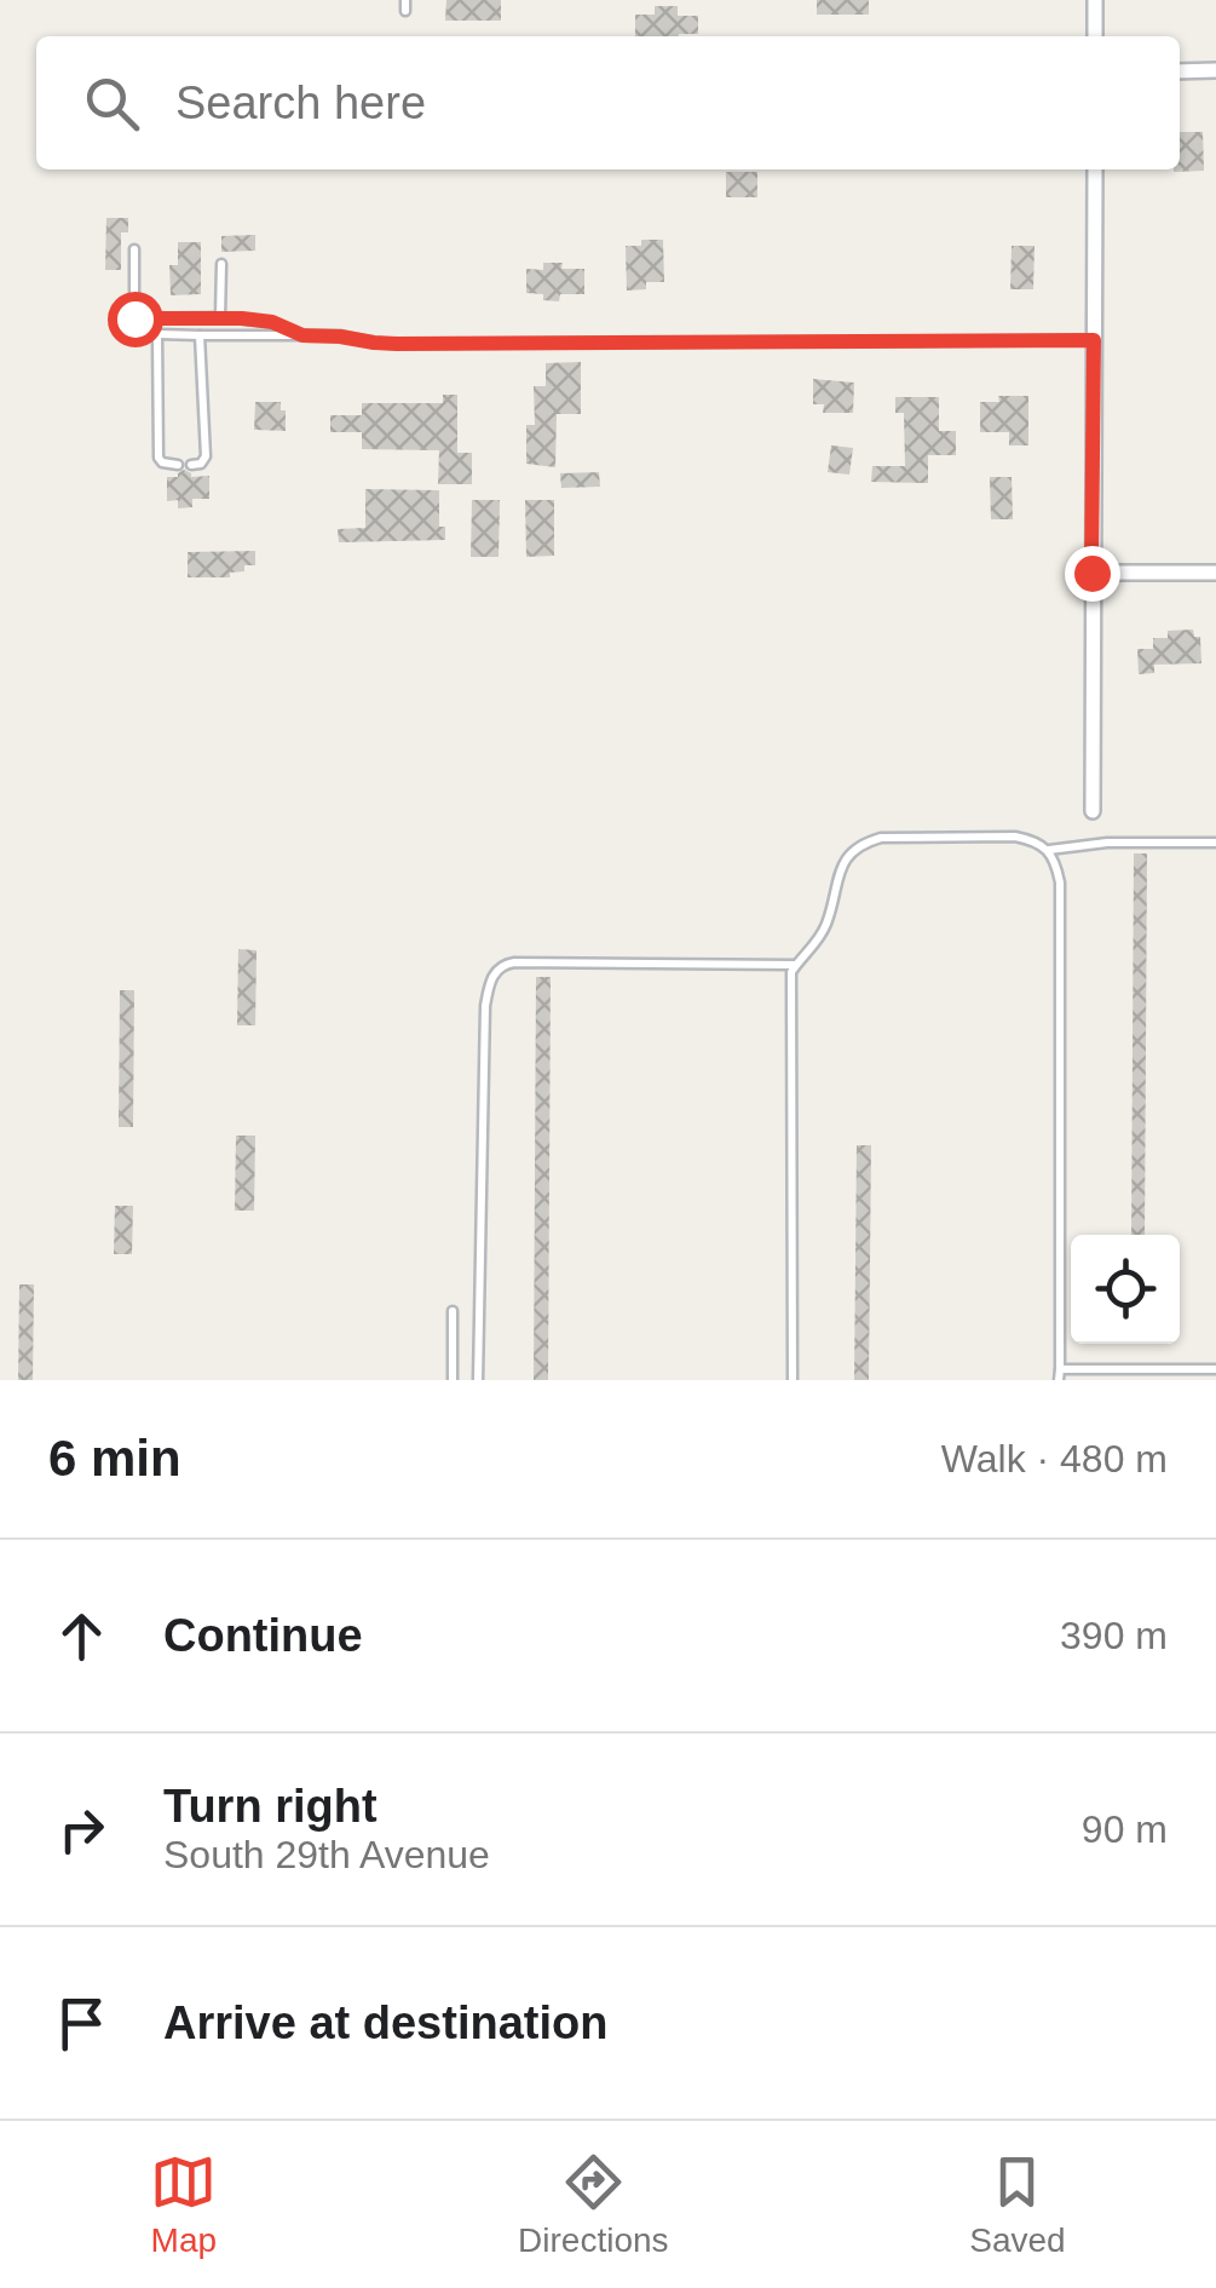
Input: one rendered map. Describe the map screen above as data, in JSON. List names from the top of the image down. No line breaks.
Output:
{"page":{"search":"Search here","heading":["6 min","Walk · 480 m"],"list":[["Continue","390 m"],["Turn right","South 29th Avenue","90 m"],"Arrive at destination"],"nav":["Map","Directions","Saved"]}}
